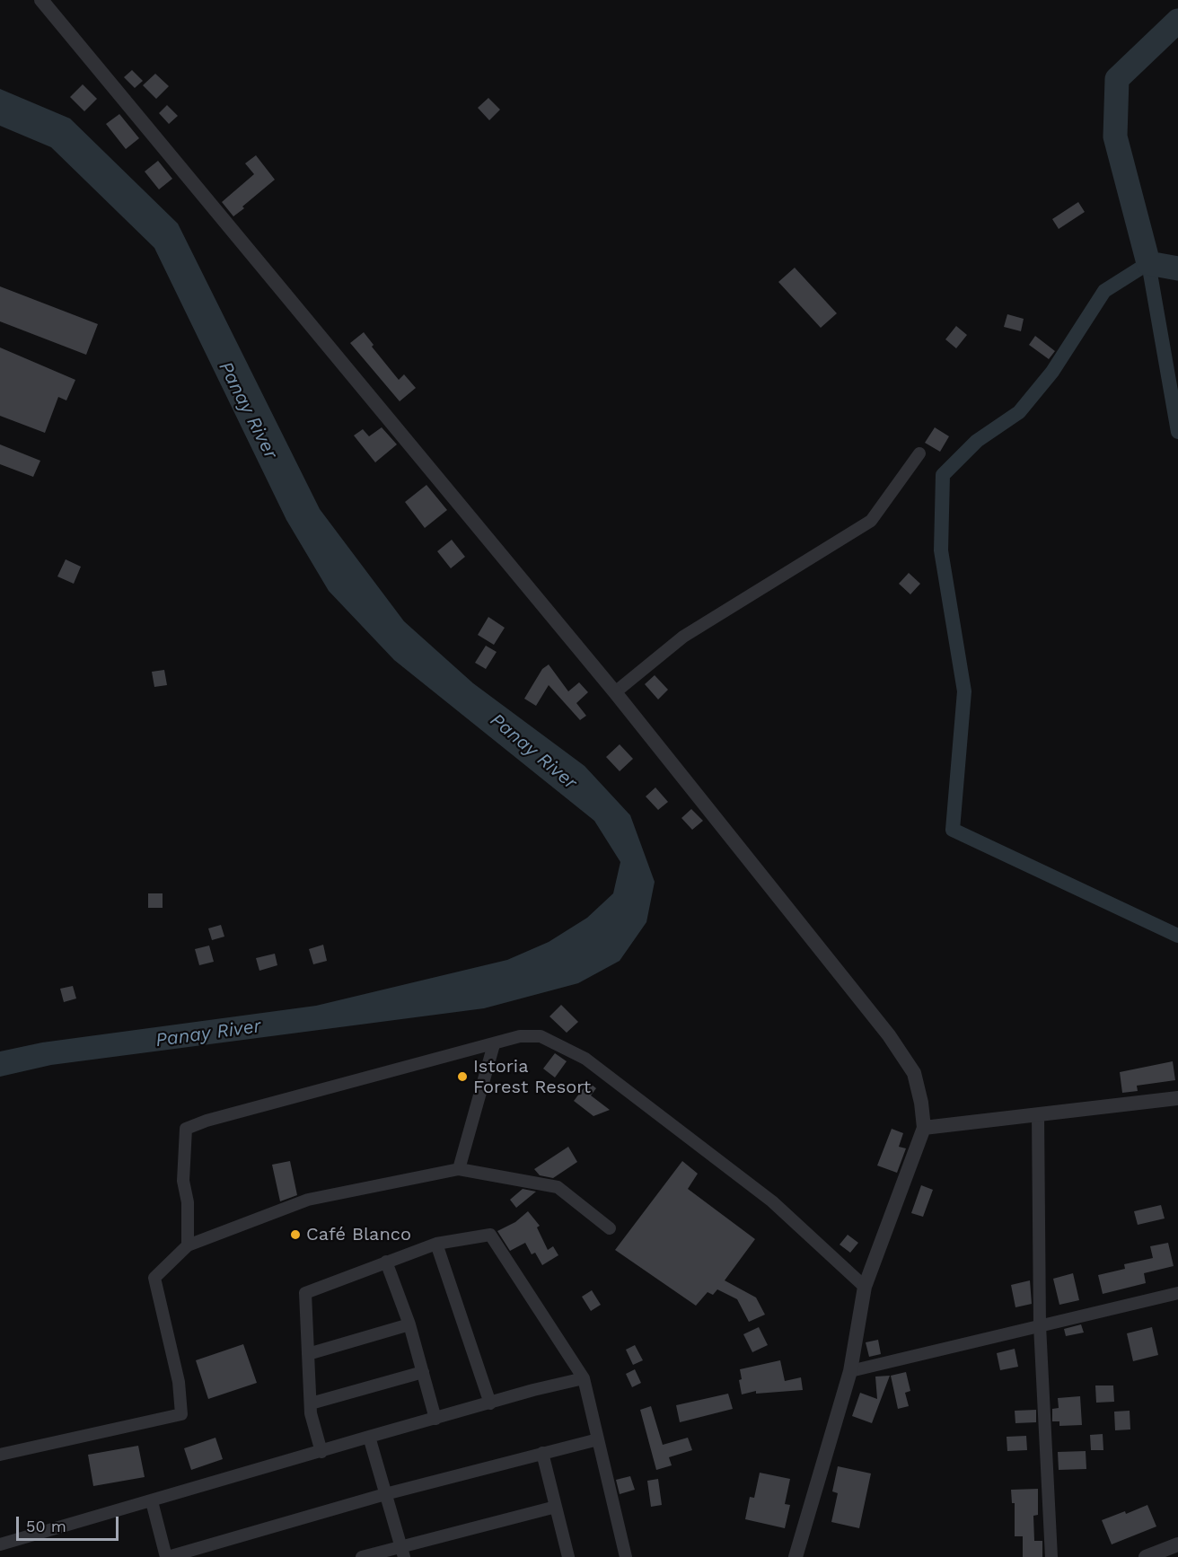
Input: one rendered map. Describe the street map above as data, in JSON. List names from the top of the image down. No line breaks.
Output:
{"water":["Panay River"],"places":["Istoria Forest Resort","Café Blanco"],"scale_bar":"50 m"}
